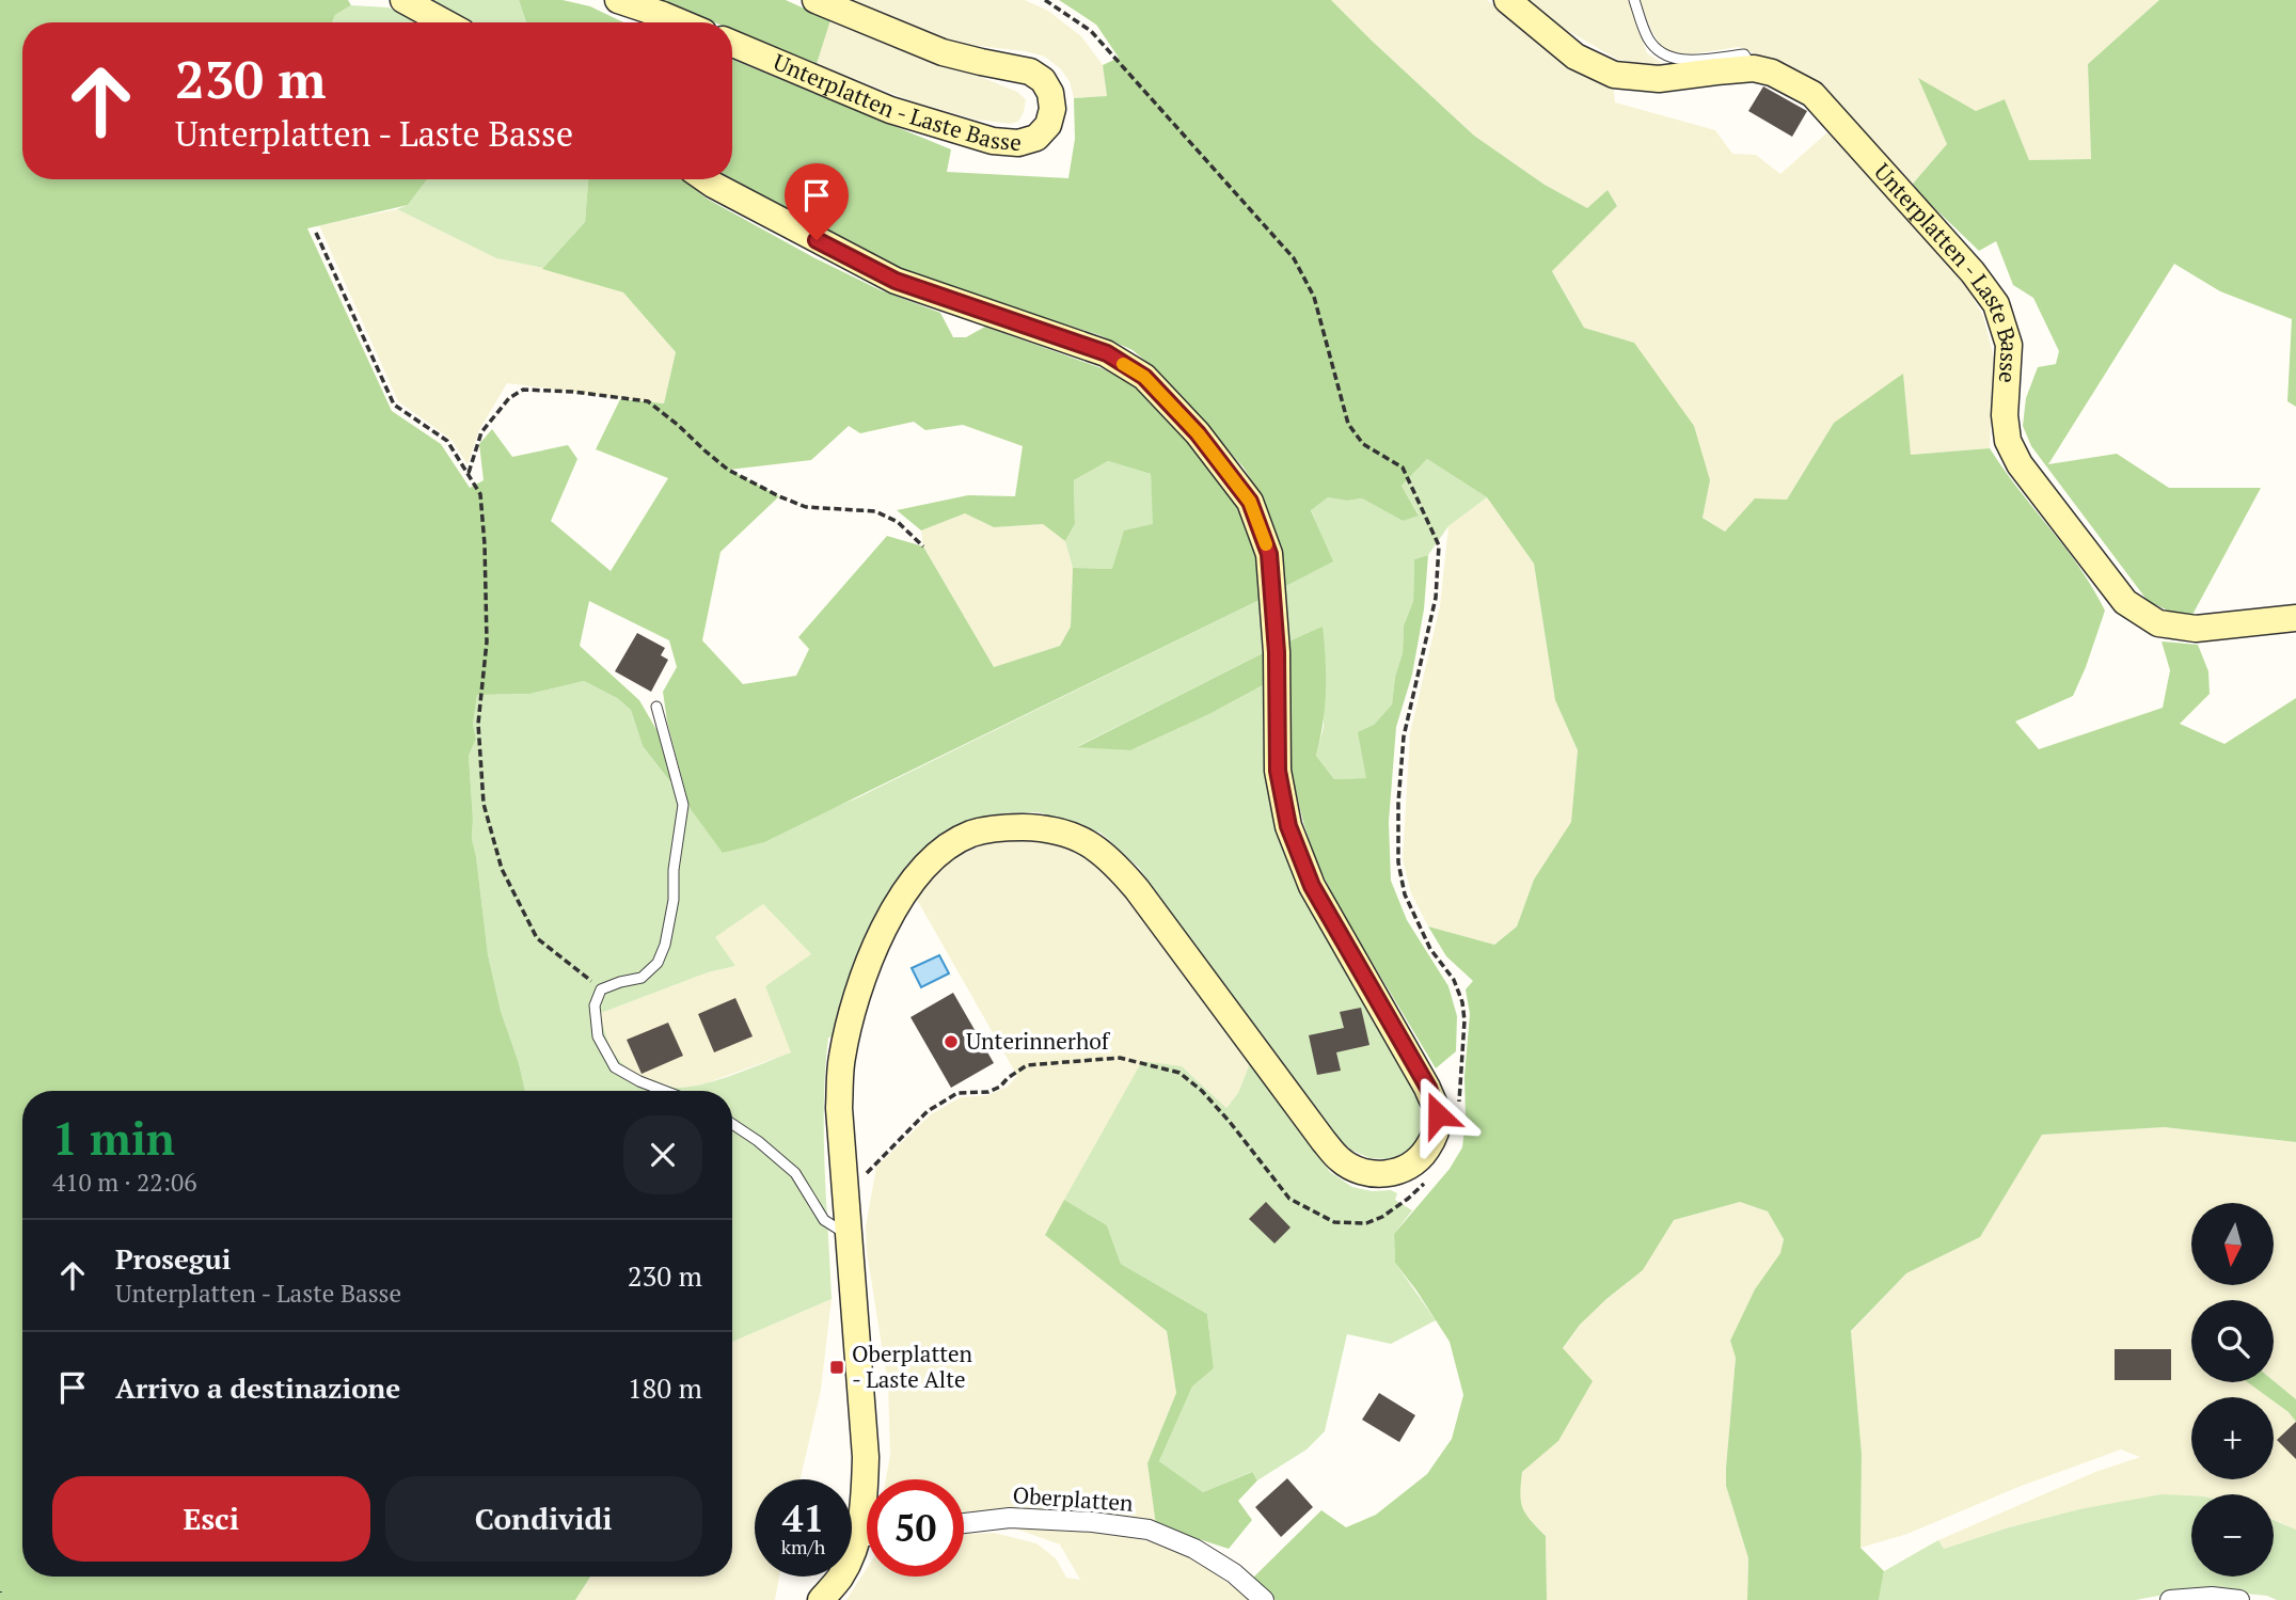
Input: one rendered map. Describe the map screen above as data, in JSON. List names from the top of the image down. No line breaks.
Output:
{"streets":{"main road":["Unterplatten - Laste Basse"],"street":["Oberplatten"]},"places":{"other":["Unterinnerhof"],"transit":["Oberplatten - Laste Alte"]},"north":"bottom","page":{"turn":["230 m","Unterplatten - Laste Basse"],"heading":["1 min","410 m · 22:06"],"map_buttons":["+","−"],"list":[{"name":"Prosegui","note":"Unterplatten - Laste Basse","value":"230 m"},{"name":"Arrivo a destinazione","value":"180 m"}],"buttons":["Esci","Condividi"],"speed":"41 km/h","limit":"50"}}
